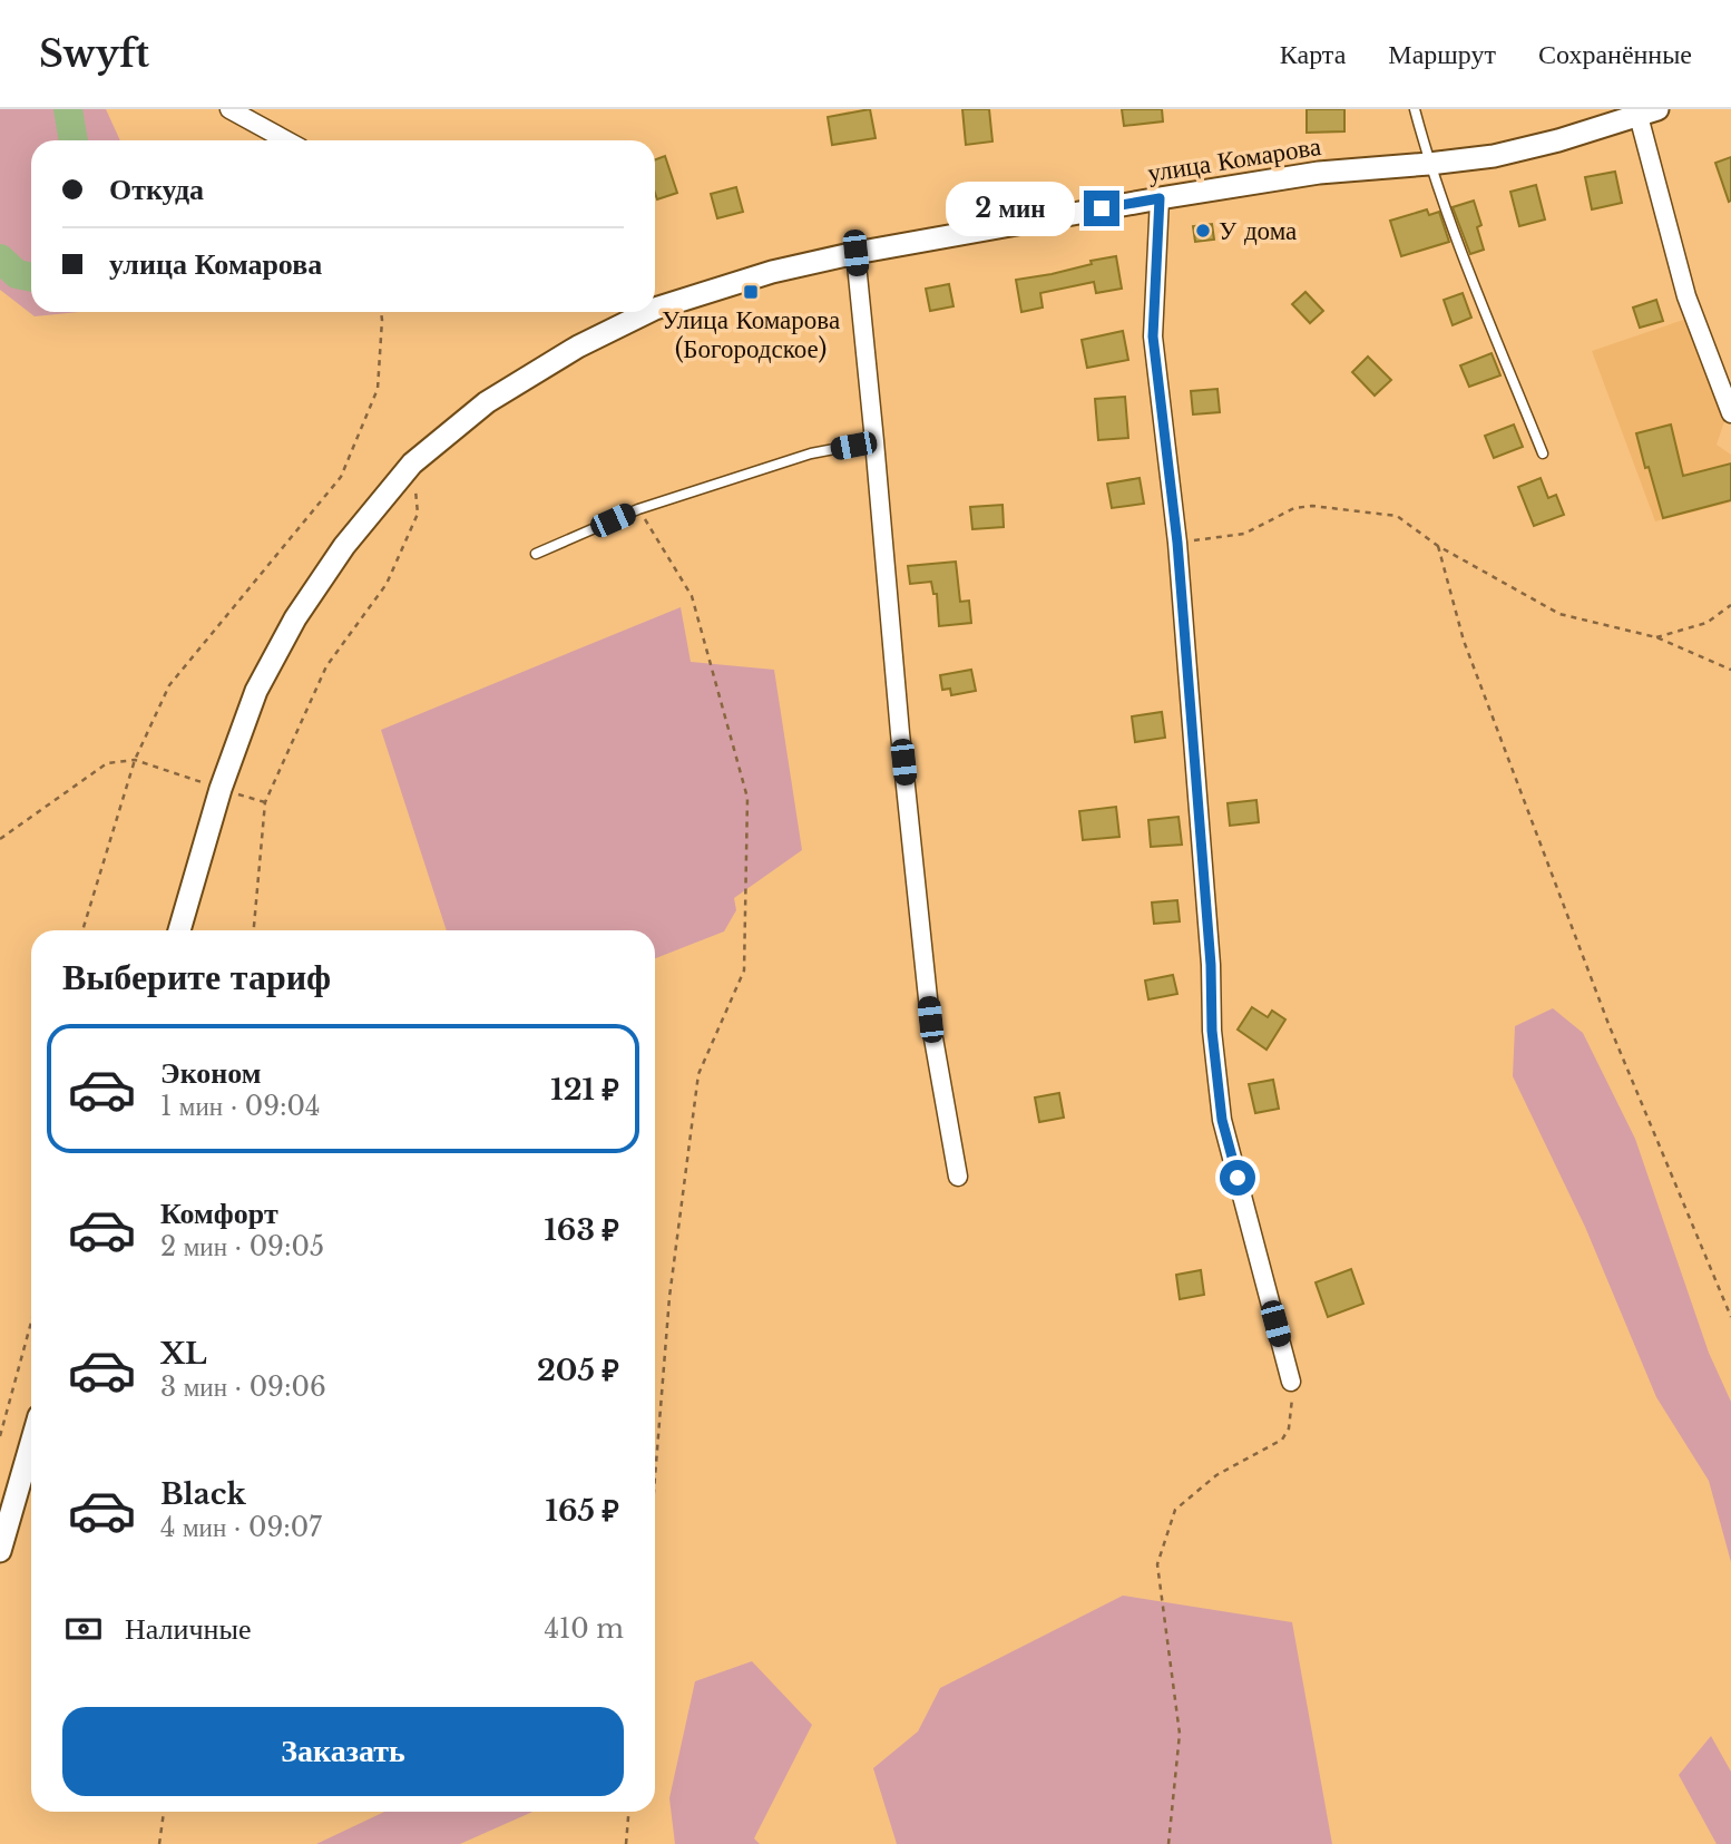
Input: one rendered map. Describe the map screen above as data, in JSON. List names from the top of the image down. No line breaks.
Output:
{"streets":{"street":["улица Комарова"]},"places":{"other":["У дома"],"transit":["Улица Комарова (Богородское)"]},"page":{"header":"Swyft","nav":["Карта","Маршрут","Сохранённые"],"banner":["Откуда","улица Комарова"],"bubble":"2 мин","heading":"Выберите тариф","list":[{"name":"Эконом","note":"1 мин · 09:04","value":"121 ₽"},{"name":"Комфорт","note":"2 мин · 09:05","value":"163 ₽"},{"name":"XL","note":"3 мин · 09:06","value":"205 ₽"},{"name":"Black","note":"4 мин · 09:07","value":"165 ₽"}],"pay":["Наличные","410 m"],"buttons":"Заказать"}}
